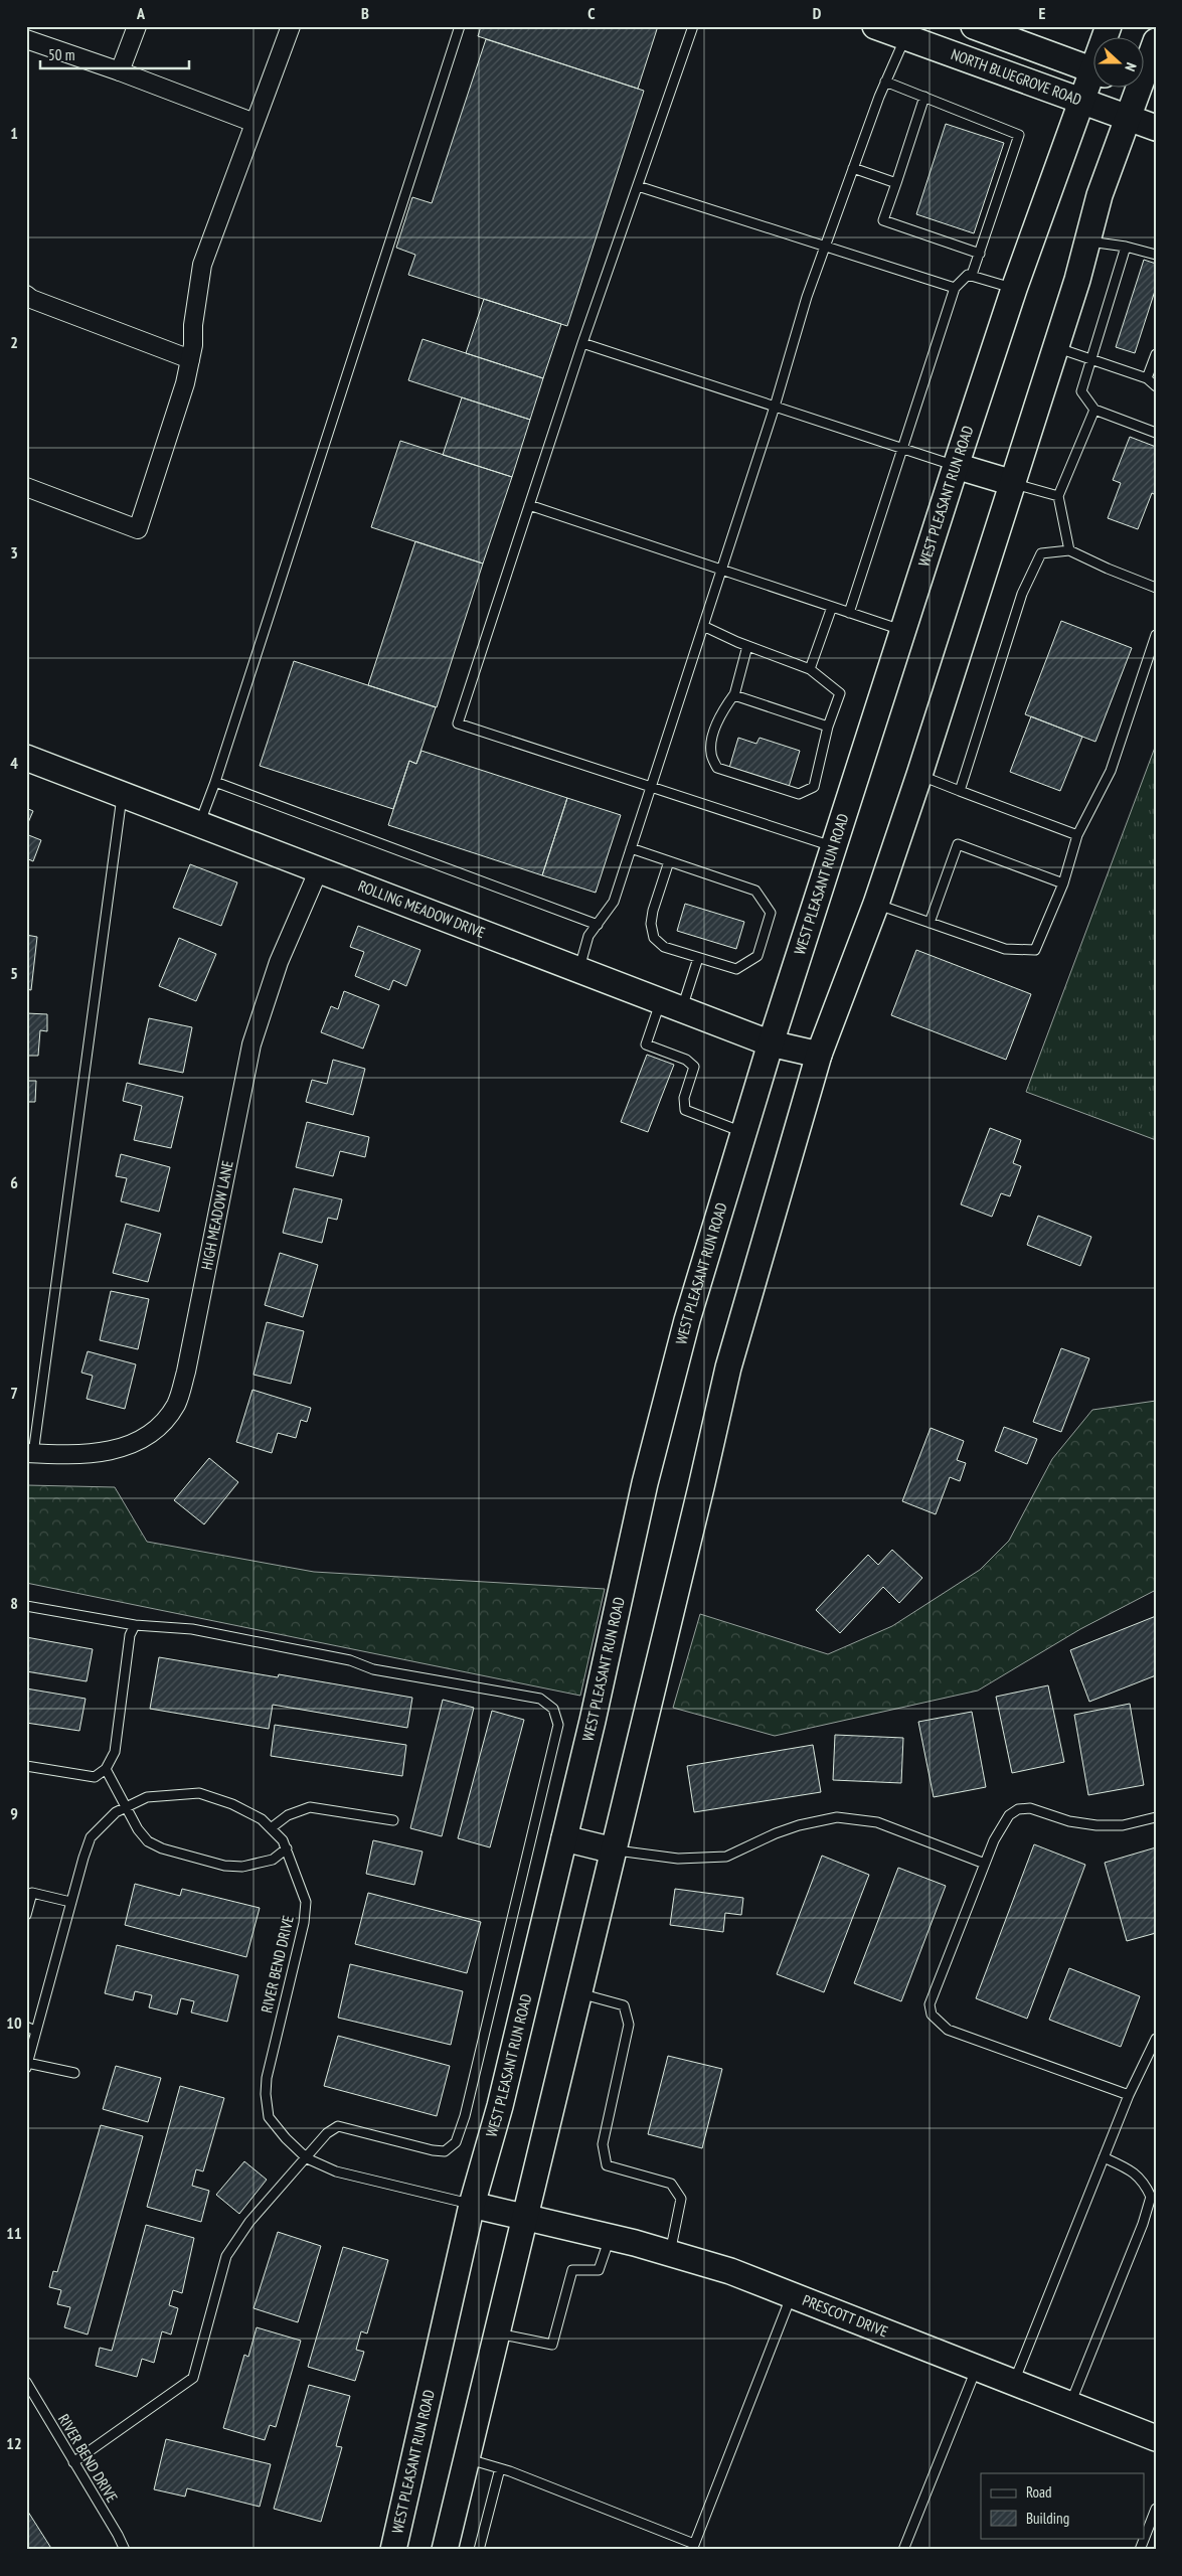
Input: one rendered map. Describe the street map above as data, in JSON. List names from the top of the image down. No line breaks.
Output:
{"streets":{"main road":["NORTH BLUEGROVE ROAD","WEST PLEASANT RUN ROAD","ROLLING MEADOW DRIVE","PRESCOTT DRIVE"],"street":["HIGH MEADOW LANE"],"lane":["RIVER BEND DRIVE"]},"crossings":[["NORTH BLUEGROVE ROAD","WEST PLEASANT RUN ROAD"],["WEST PLEASANT RUN ROAD","ROLLING MEADOW DRIVE"],["WEST PLEASANT RUN ROAD","RIVER BEND DRIVE"],["WEST PLEASANT RUN ROAD","PRESCOTT DRIVE"],["ROLLING MEADOW DRIVE","HIGH MEADOW LANE"],["RIVER BEND DRIVE","PRESCOTT DRIVE"]],"legend":["Road","Building"],"scale_bar":"50 m","north":"right","grid":{"columns":["A","B","C","D","E"],"rows":["1","2","3","4","5","6","7","8","9","10","11","12"]}}
